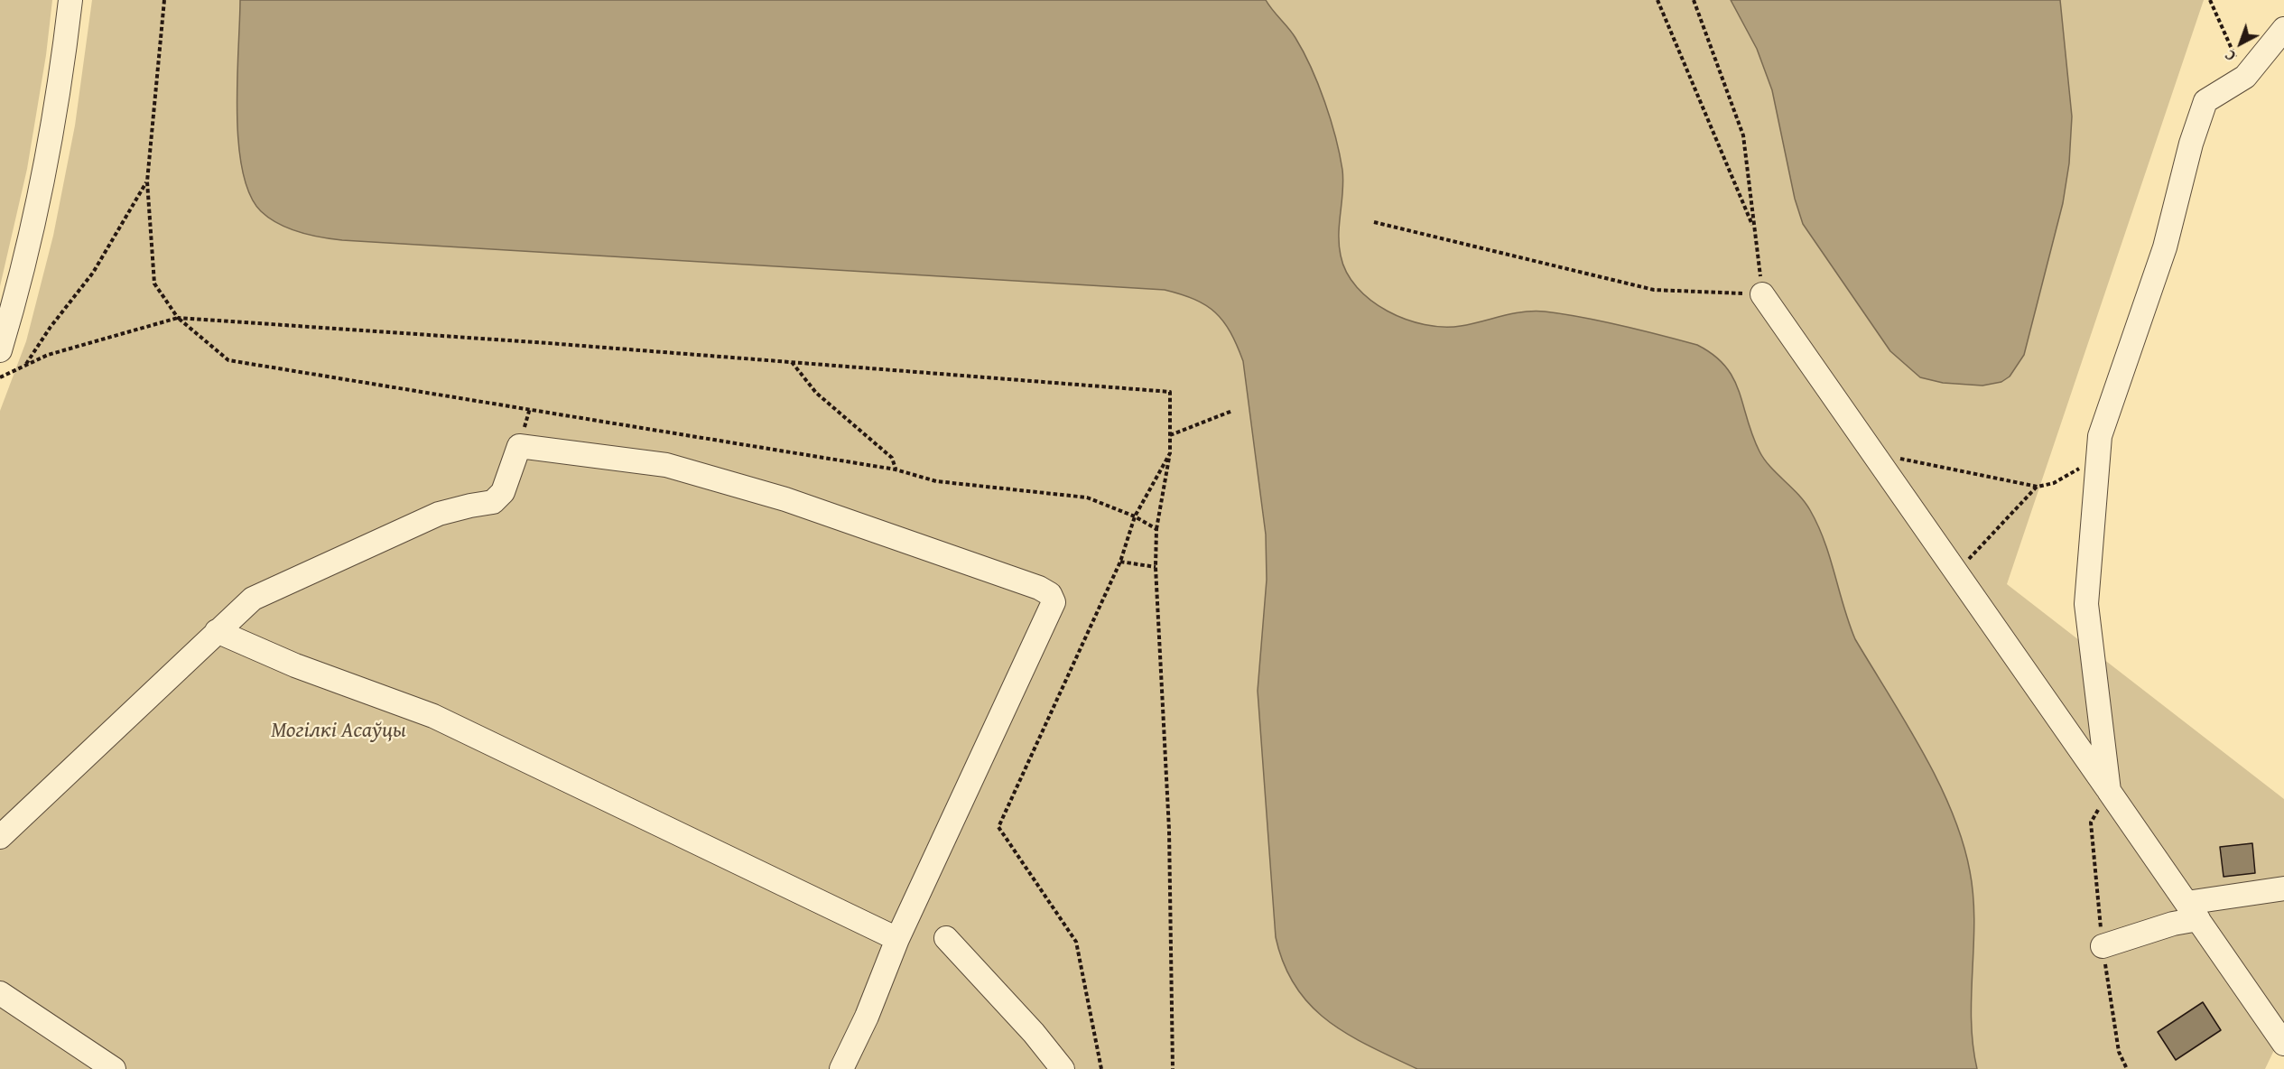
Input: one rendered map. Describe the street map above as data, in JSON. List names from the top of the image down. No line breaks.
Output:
{"parks":["Могілкі Асаўцы"],"north":"bottom left"}
